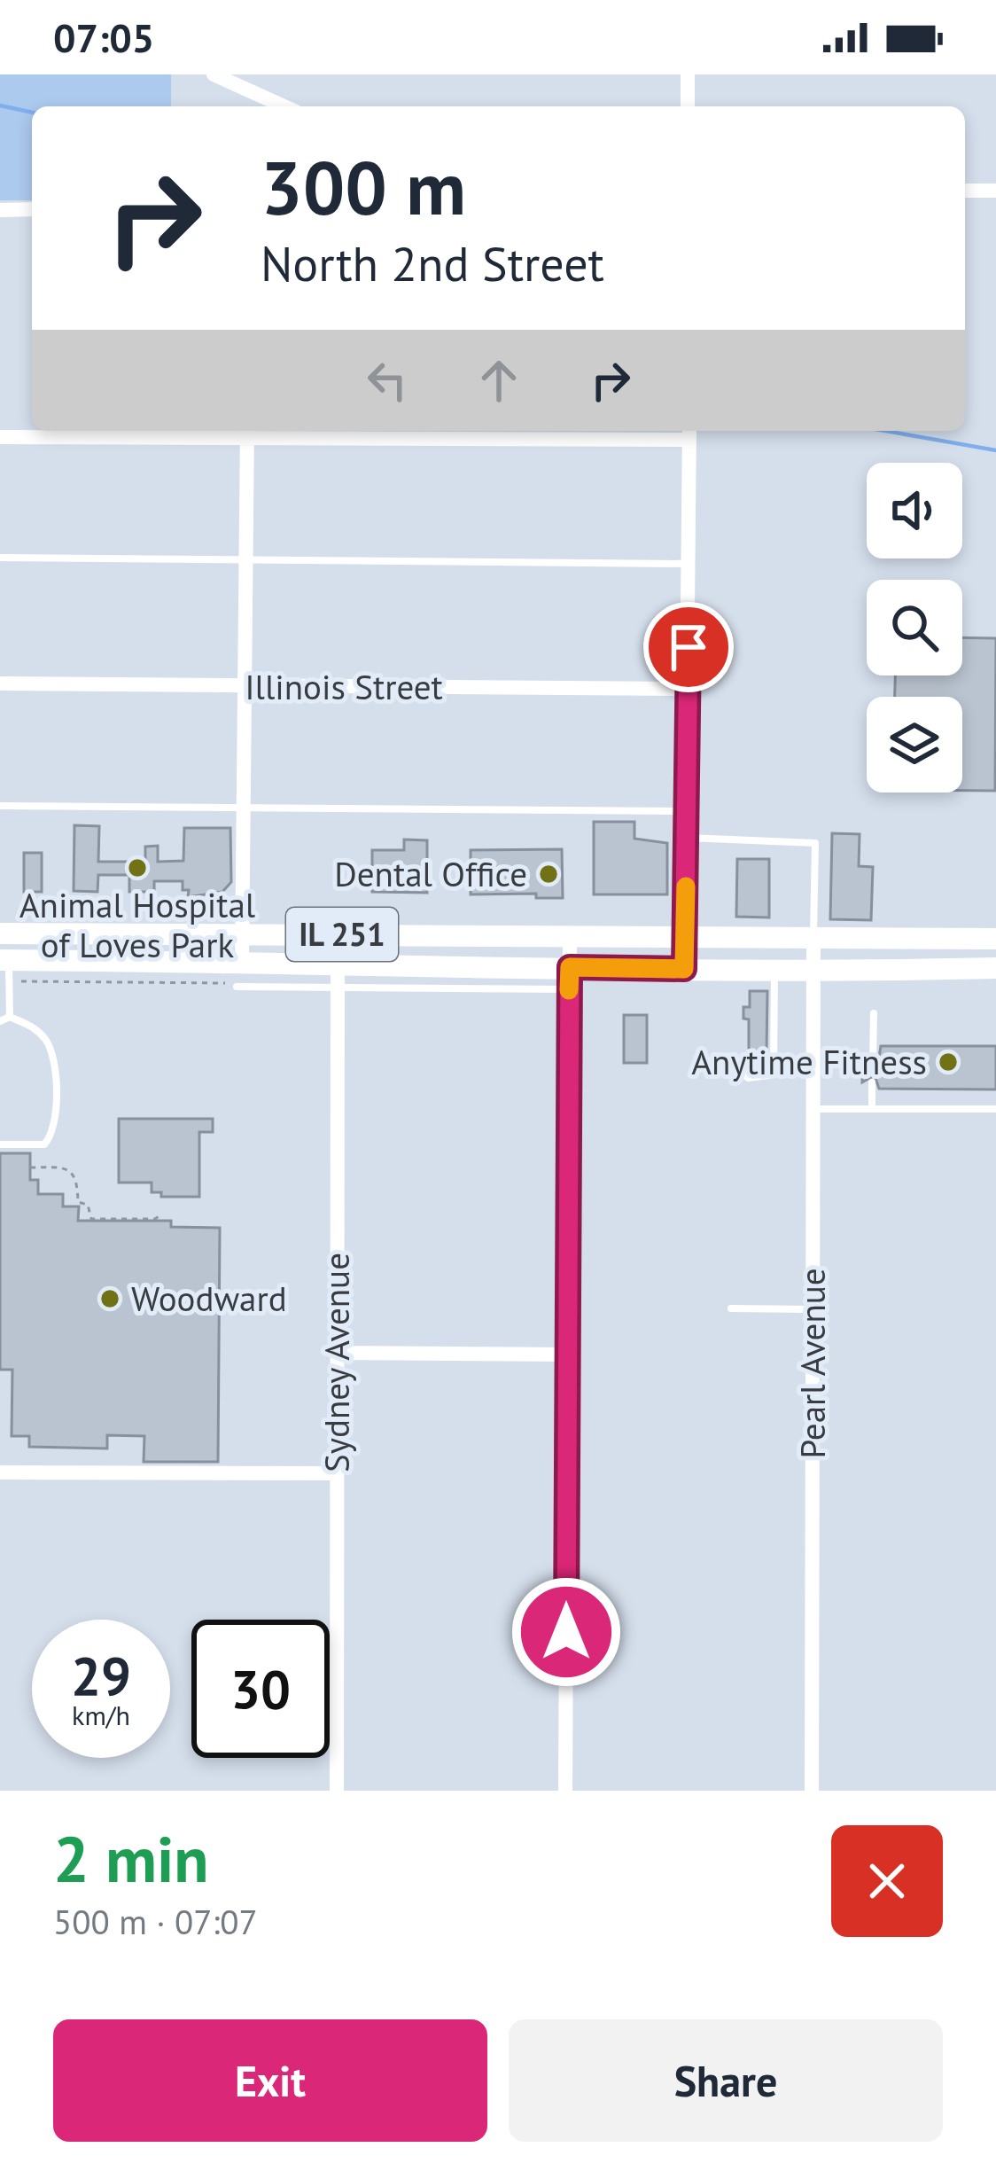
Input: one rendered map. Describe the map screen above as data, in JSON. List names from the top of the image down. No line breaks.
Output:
{"streets":{"main road":["IL 251"],"street":["Illinois Street","Sydney Avenue","Pearl Avenue"]},"crossings":[["IL 251","Sydney Avenue"],["IL 251","Pearl Avenue"]],"places":["Animal Hospital of Loves Park","Dental Office","Anytime Fitness","Woodward"],"page":{"status":"07:05","turn":["300 m","North 2nd Street"],"speed":"29 km/h","limit":"30","heading":["2 min","500 m · 07:07"],"buttons":["Exit","Share"]}}
